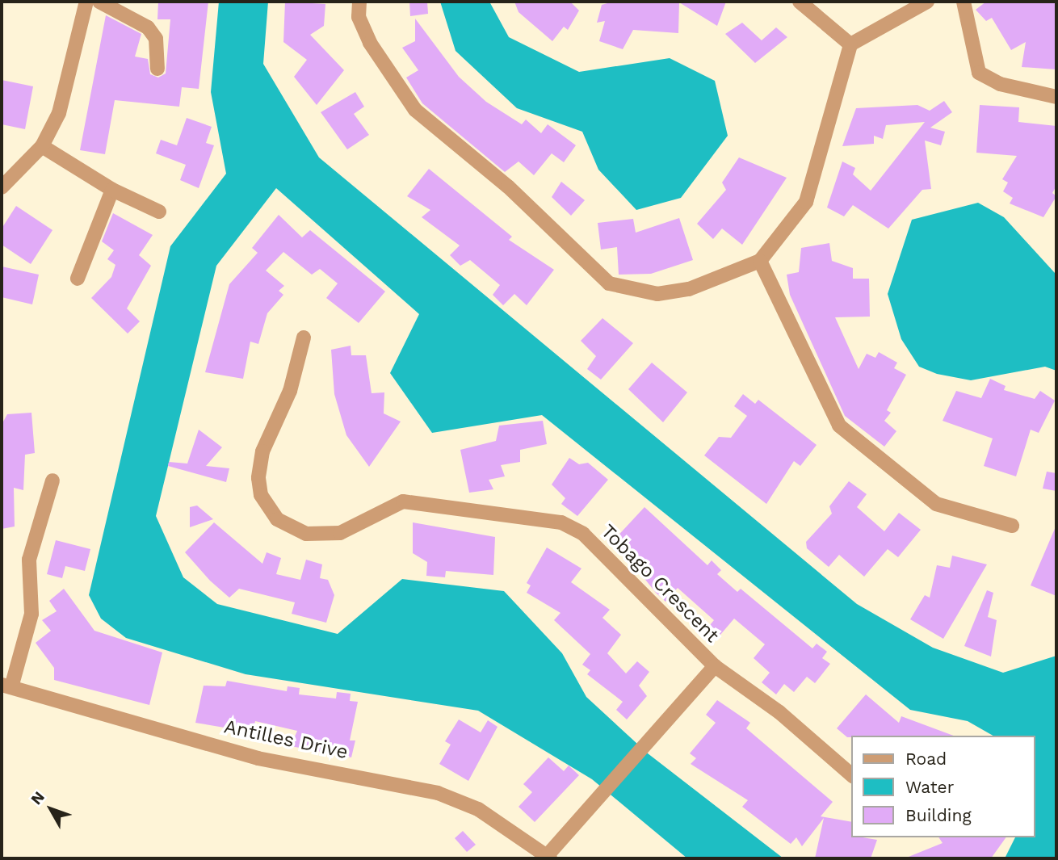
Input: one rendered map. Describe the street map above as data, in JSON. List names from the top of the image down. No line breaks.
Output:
{"streets":{"street":["Tobago Crescent","Antilles Drive"]},"legend":["Road","Water","Building"],"north":"top left"}
